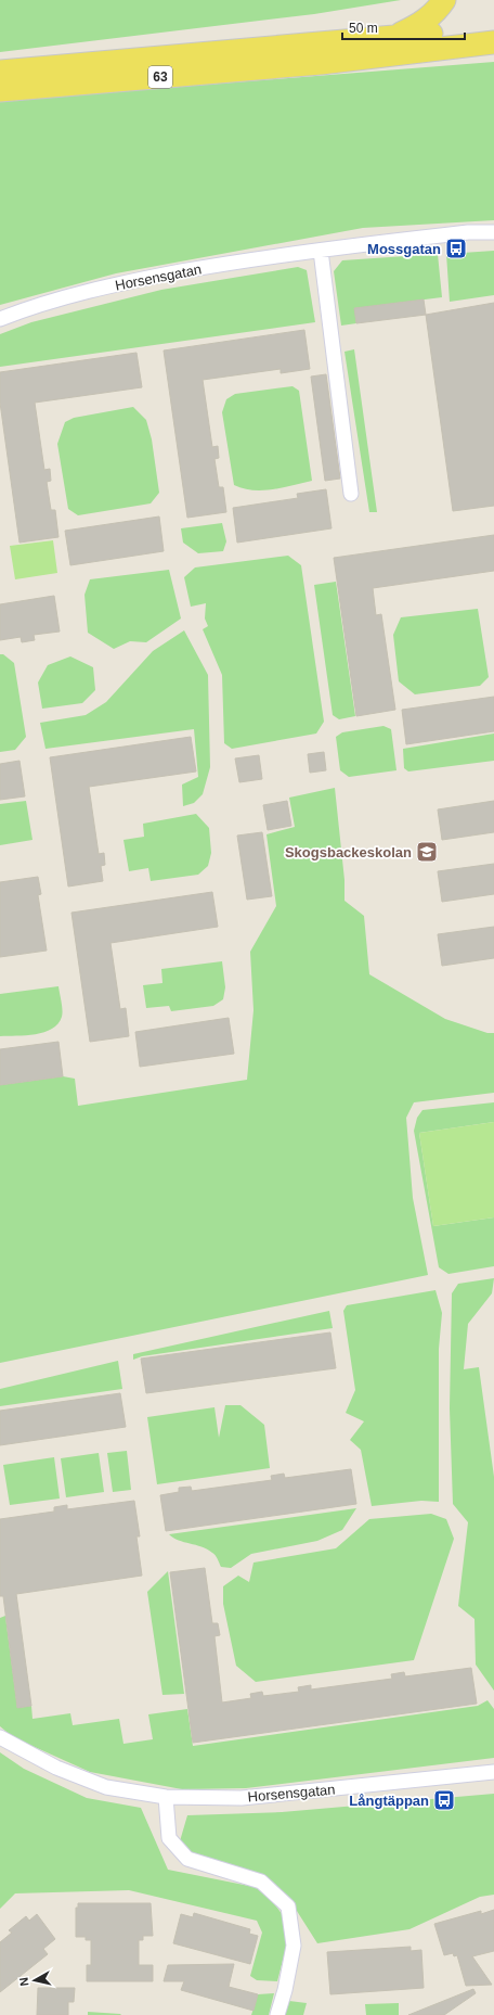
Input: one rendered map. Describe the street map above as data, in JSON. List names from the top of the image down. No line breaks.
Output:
{"streets":{"main road":["63"],"street":["Horsensgatan"]},"places":{"bus stop":["Mossgatan","Långtäppan"],"school or university":["Skogsbackeskolan"]},"scale_bar":"50 m","north":"left"}
